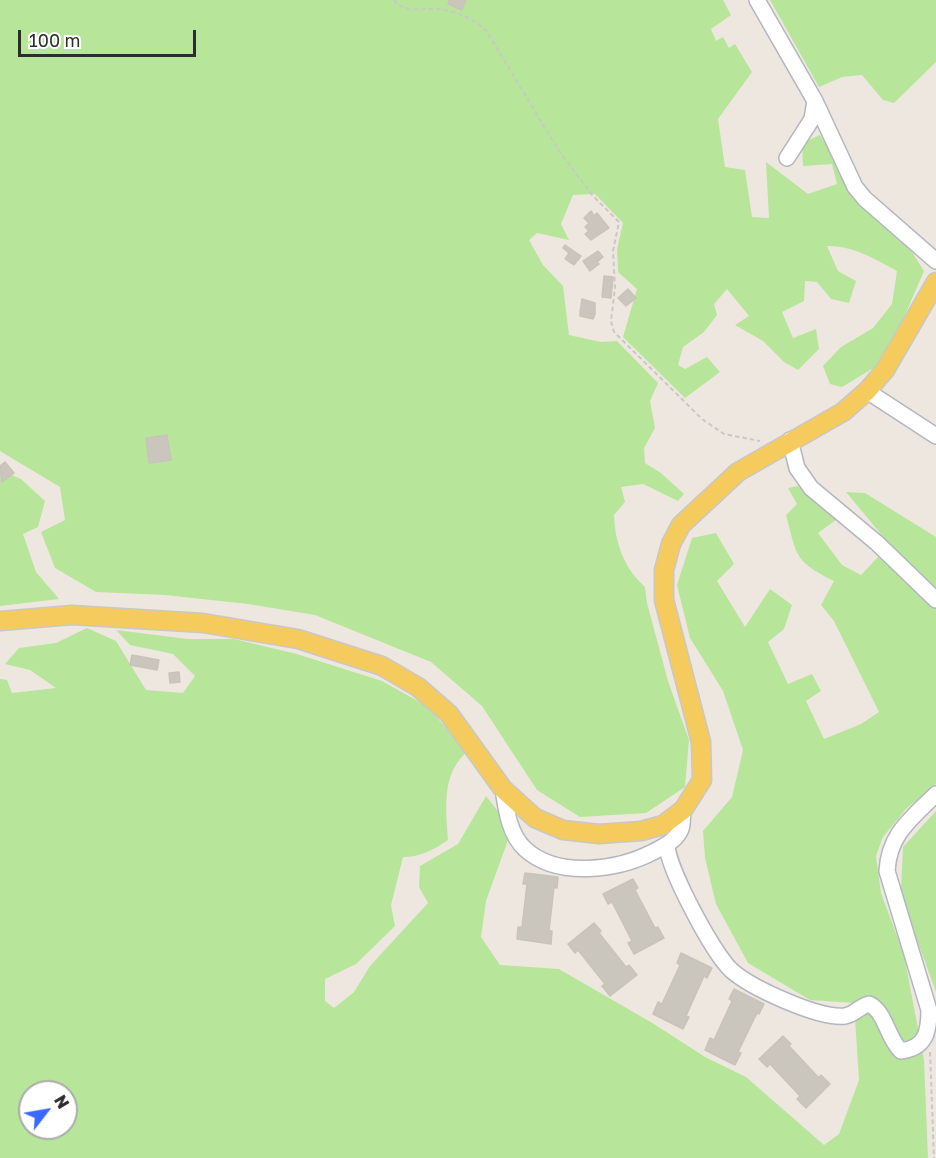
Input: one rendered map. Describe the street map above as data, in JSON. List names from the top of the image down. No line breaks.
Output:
{"scale_bar":"100 m","north":"top right"}
